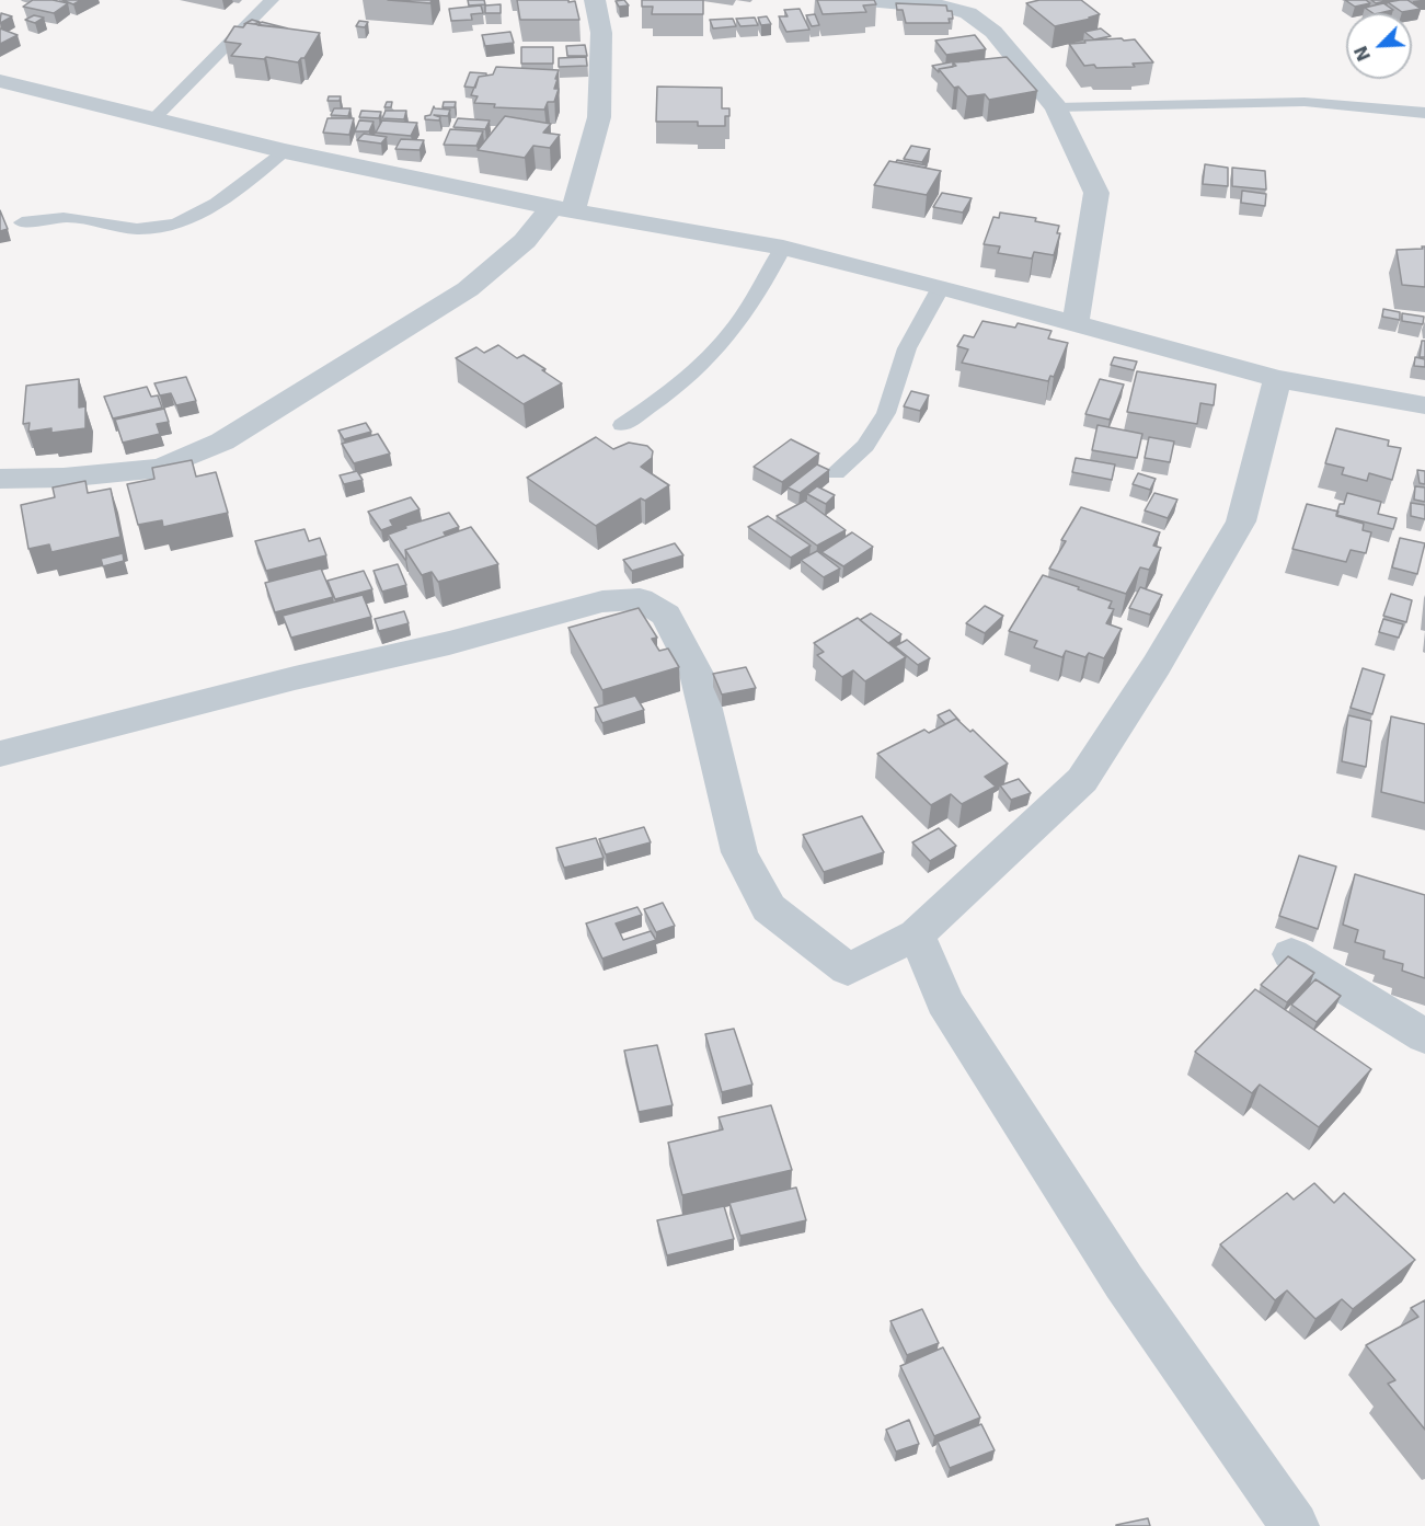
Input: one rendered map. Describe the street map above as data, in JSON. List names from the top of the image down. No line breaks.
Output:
{"north":"bottom left"}
